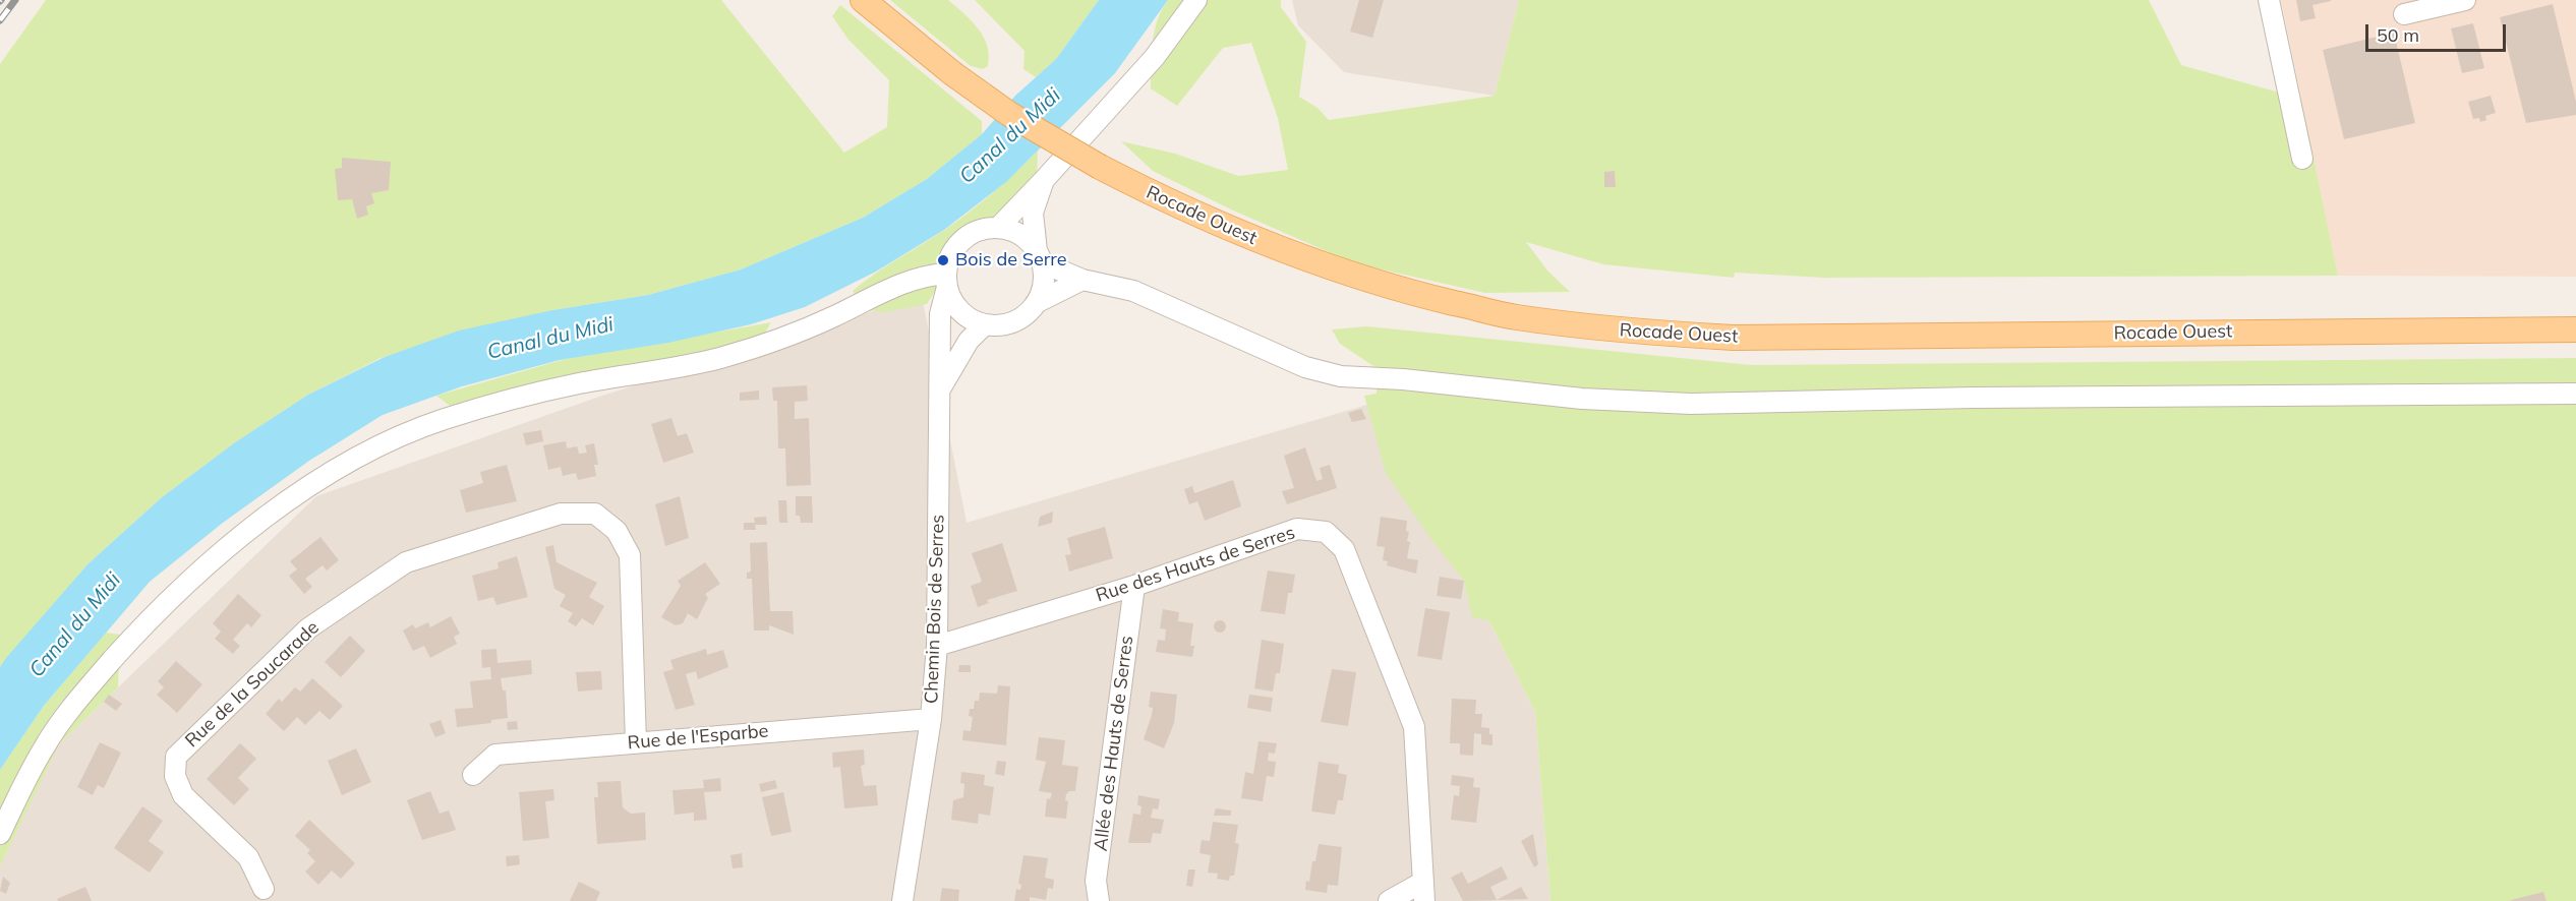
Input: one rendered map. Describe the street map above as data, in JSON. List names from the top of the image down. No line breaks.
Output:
{"streets":{"main road":["Rocade Ouest"],"street":["Rue des Hauts de Serres","Chemin Bois de Serres","Rue de la Soucarade","Rue de l'Esparbe","Allée des Hauts de Serres"]},"crossings":[["Rue des Hauts de Serres","Chemin Bois de Serres"],["Rue des Hauts de Serres","Allée des Hauts de Serres"],["Chemin Bois de Serres","Rue de l'Esparbe"],["Rue de la Soucarade","Rue de l'Esparbe"]],"water":["Canal du Midi"],"places":["Bois de Serre"],"scale_bar":"50 m"}
